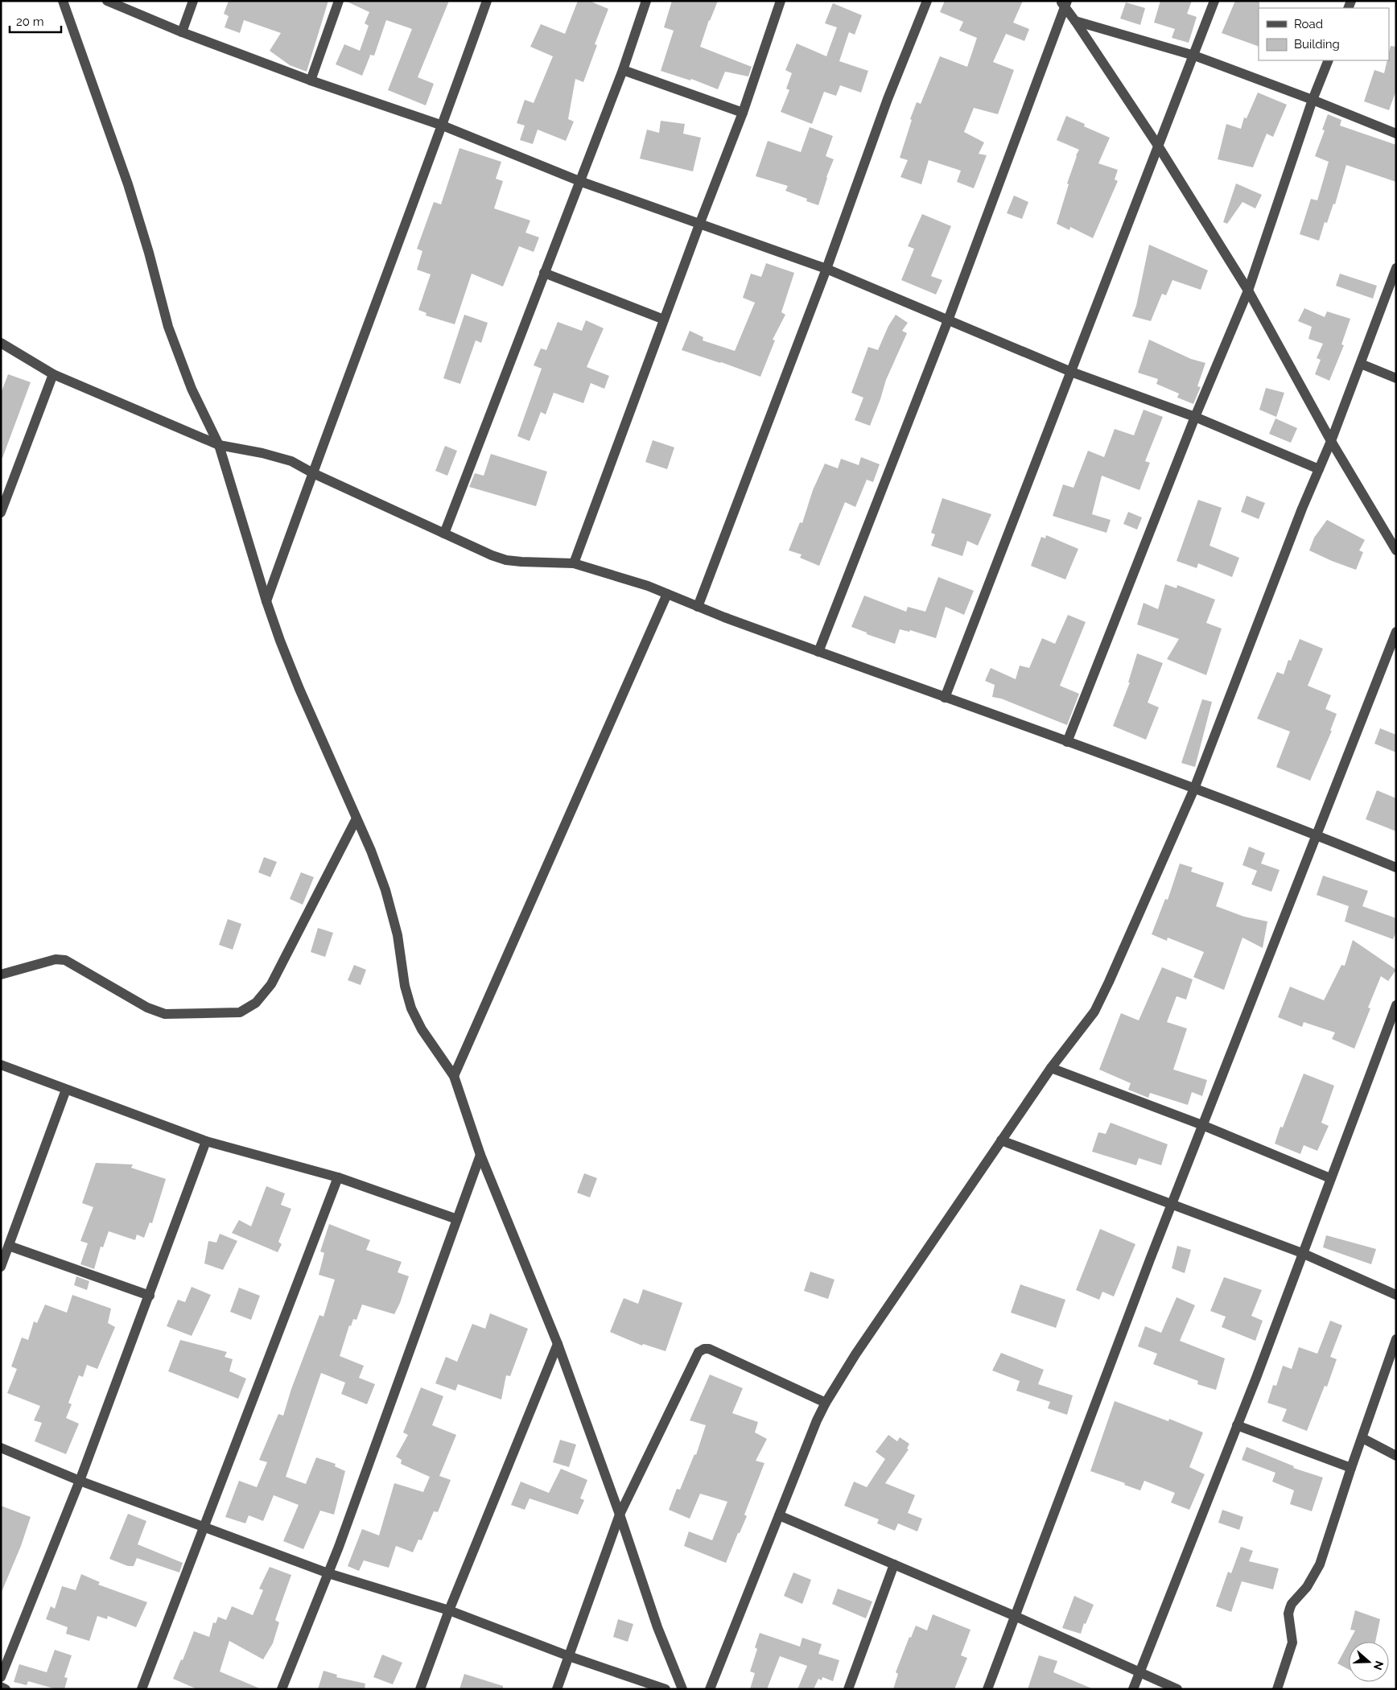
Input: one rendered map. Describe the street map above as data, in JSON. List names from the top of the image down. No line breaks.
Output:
{"legend":["Road","Building"],"scale_bar":"20 m","north":"right"}
